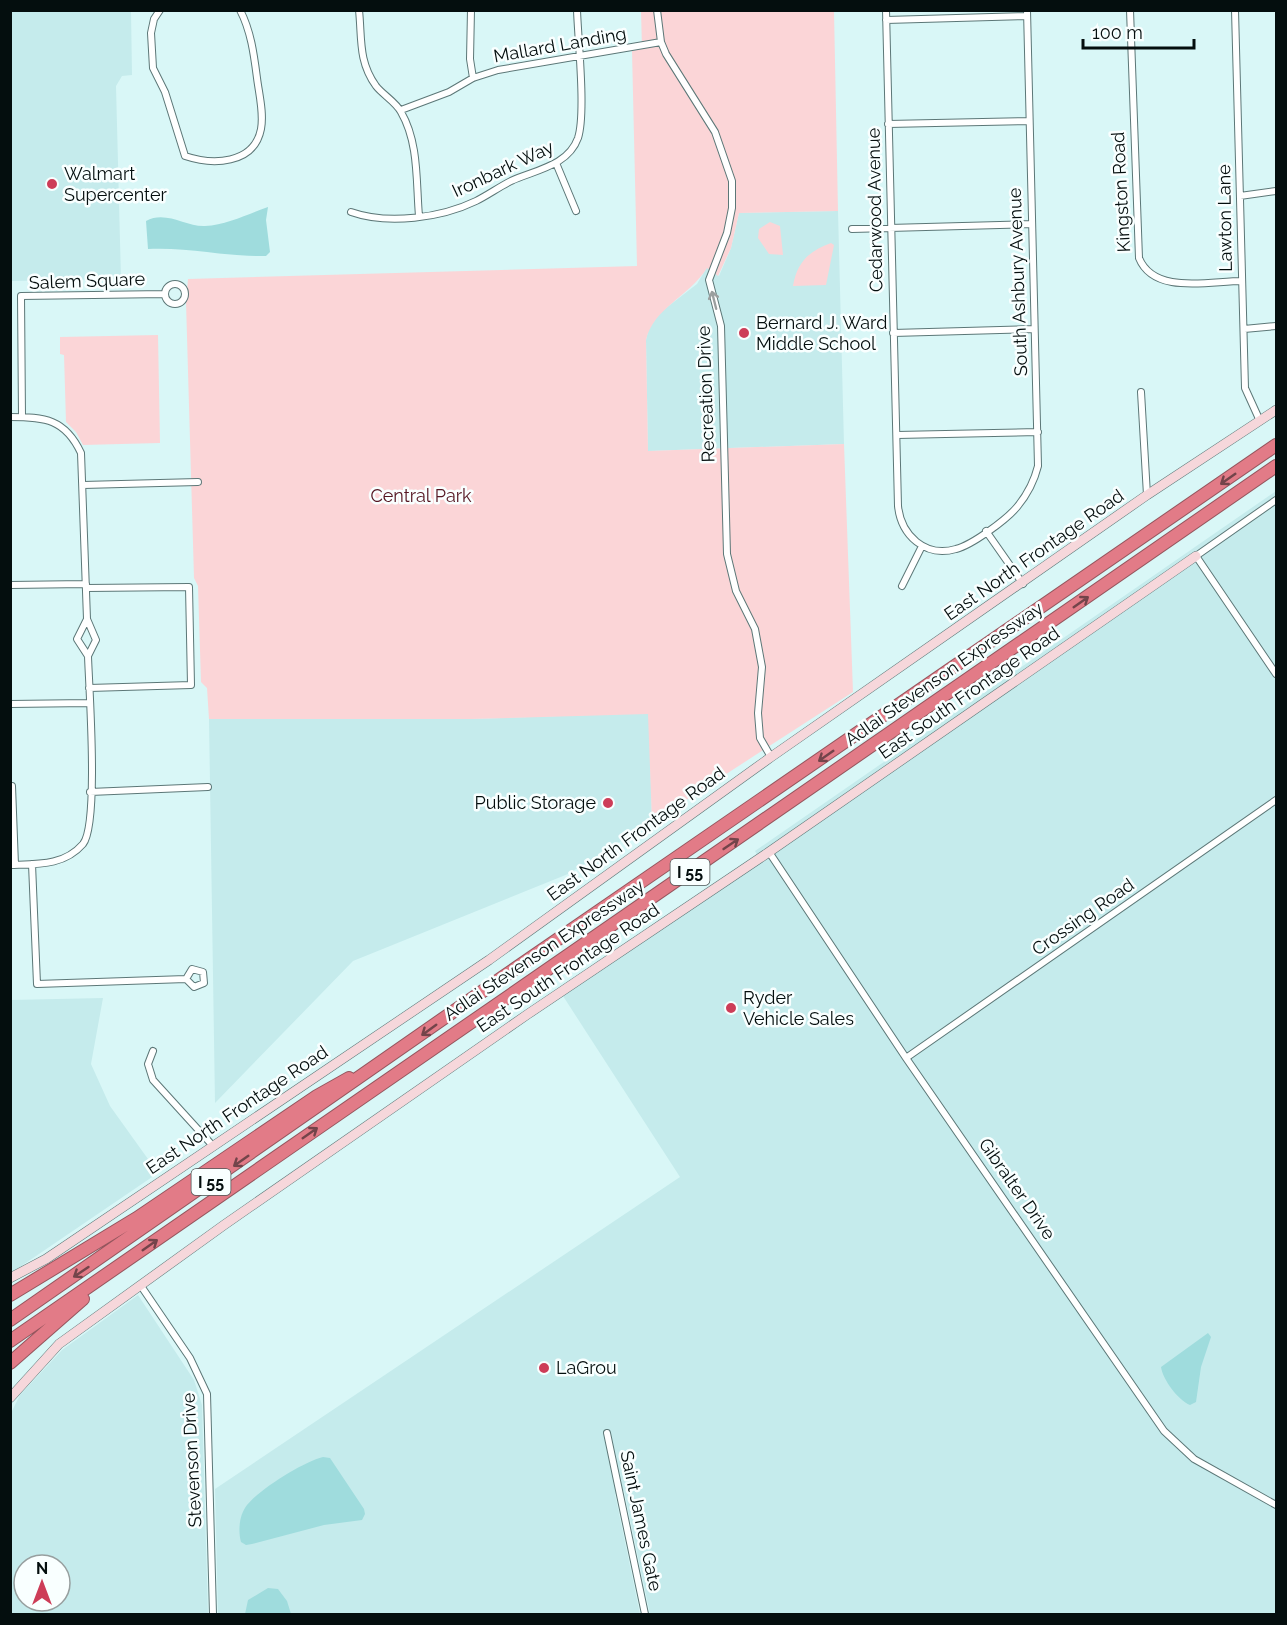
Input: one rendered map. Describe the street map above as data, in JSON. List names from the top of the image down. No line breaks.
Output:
{"streets":{"highway":["Adlai Stevenson Expressway","I 55"],"street":["Mallard Landing","Ironbark Way","Kingston Road","Cedarwood Avenue","Lawton Lane","Salem Square","South Ashbury Avenue","Recreation Drive","East North Frontage Road","East South Frontage Road","Crossing Road","Gibralter Drive","Stevenson Drive","Saint James Gate"]},"crossings":[["Mallard Landing","Ironbark Way"],["Mallard Landing","Recreation Drive"],["Kingston Road","Lawton Lane"],["Lawton Lane","East North Frontage Road"],["Recreation Drive","East North Frontage Road"],["East South Frontage Road","Gibralter Drive"],["East South Frontage Road","Stevenson Drive"],["Crossing Road","Gibralter Drive"]],"one_way":["Recreation Drive"],"parks":["Central Park"],"places":["Walmart Supercenter","Bernard J. Ward Middle School","Public Storage","Ryder Vehicle Sales","LaGrou"],"scale_bar":"100 m","north":"top"}
